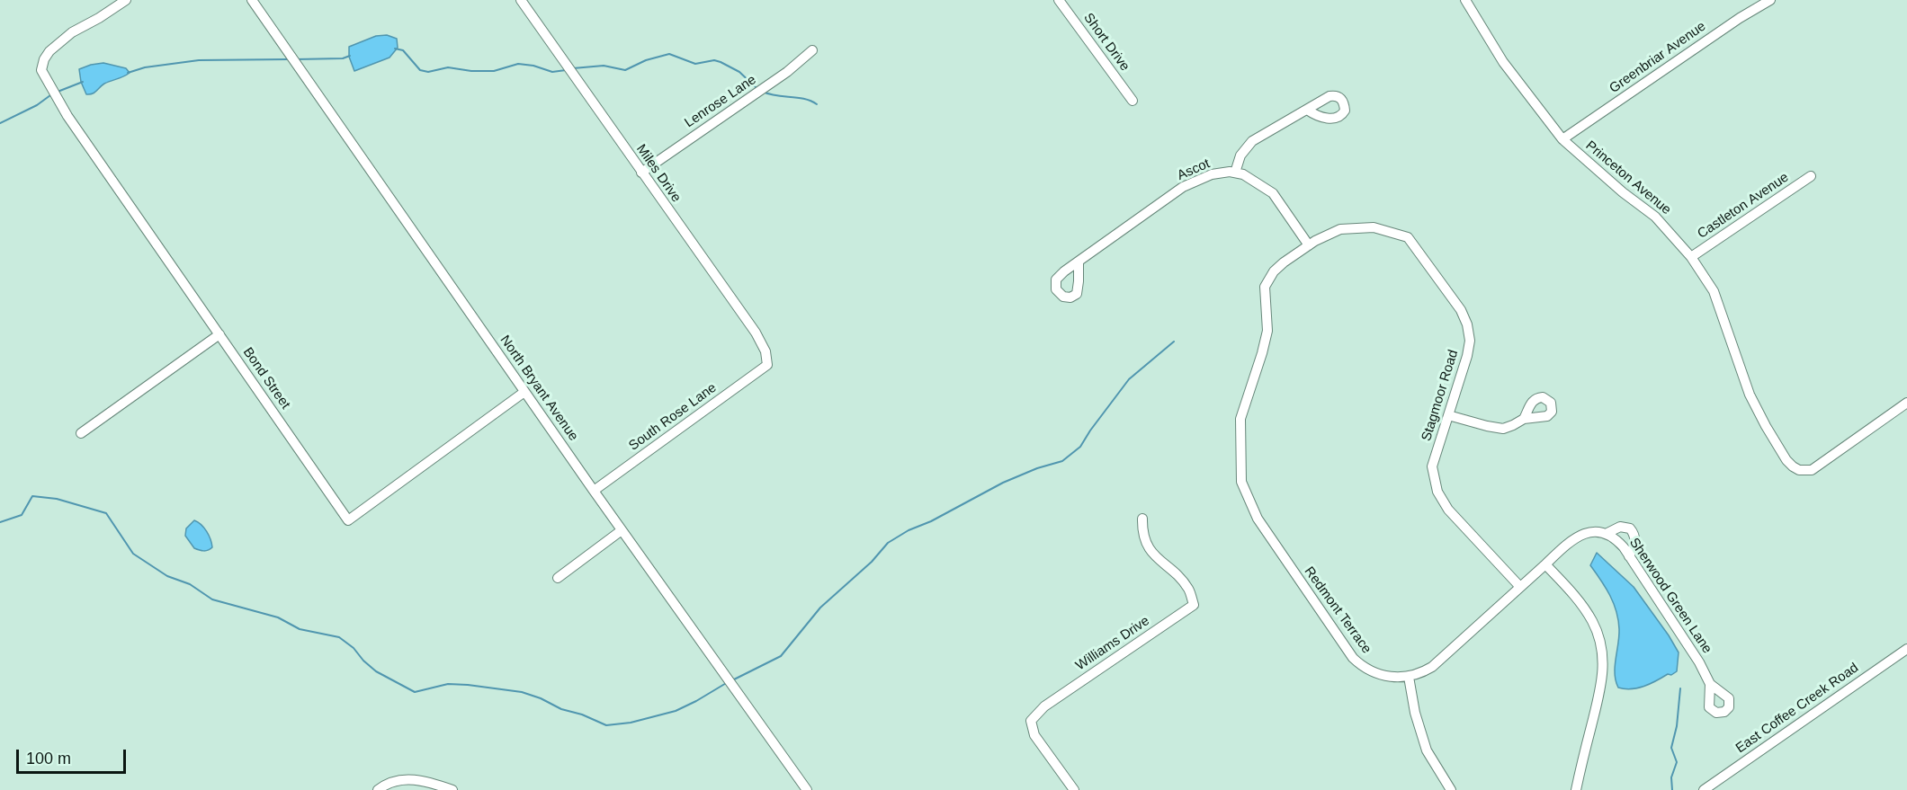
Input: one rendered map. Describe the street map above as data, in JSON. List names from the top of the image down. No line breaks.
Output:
{"streets":{"street":["Short Drive","Greenbriar Avenue","Lenrose Lane","Ascot","Miles Drive","Princeton Avenue","Castleton Avenue","Bond Street","North Bryant Avenue","Stagmoor Road","South Rose Lane","Sherwood Green Lane","Redmont Terrace","Williams Drive","East Coffee Creek Road"]},"crossings":[["Greenbriar Avenue","Princeton Avenue"],["Lenrose Lane","Miles Drive"],["Miles Drive","South Rose Lane"],["Princeton Avenue","Castleton Avenue"],["Bond Street","North Bryant Avenue"],["North Bryant Avenue","South Rose Lane"],["Stagmoor Road","Redmont Terrace"]],"scale_bar":"100 m"}
